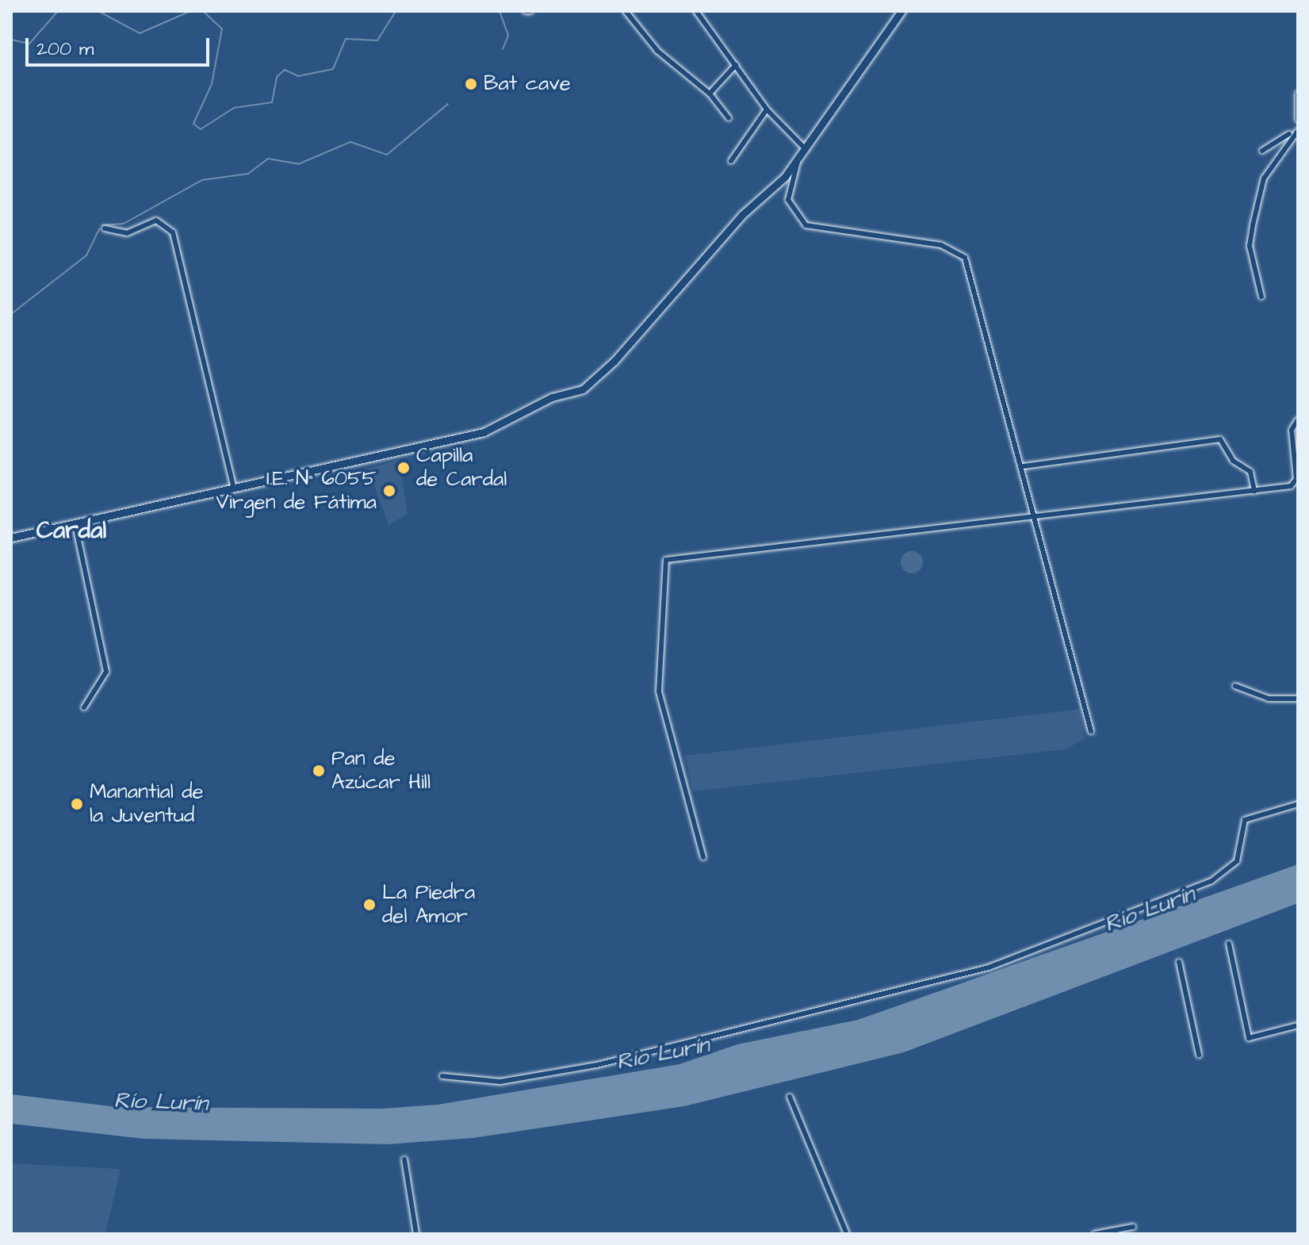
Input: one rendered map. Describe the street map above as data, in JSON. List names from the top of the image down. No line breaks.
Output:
{"districts":["Cardal"],"water":["Río Lurín"],"places":["Bat cave","Capilla de Cardal","I.E. N° 6055 Virgen de Fátima","Pan de Azúcar Hill","Manantial de la Juventud","La Piedra del Amor"],"scale_bar":"200 m"}
